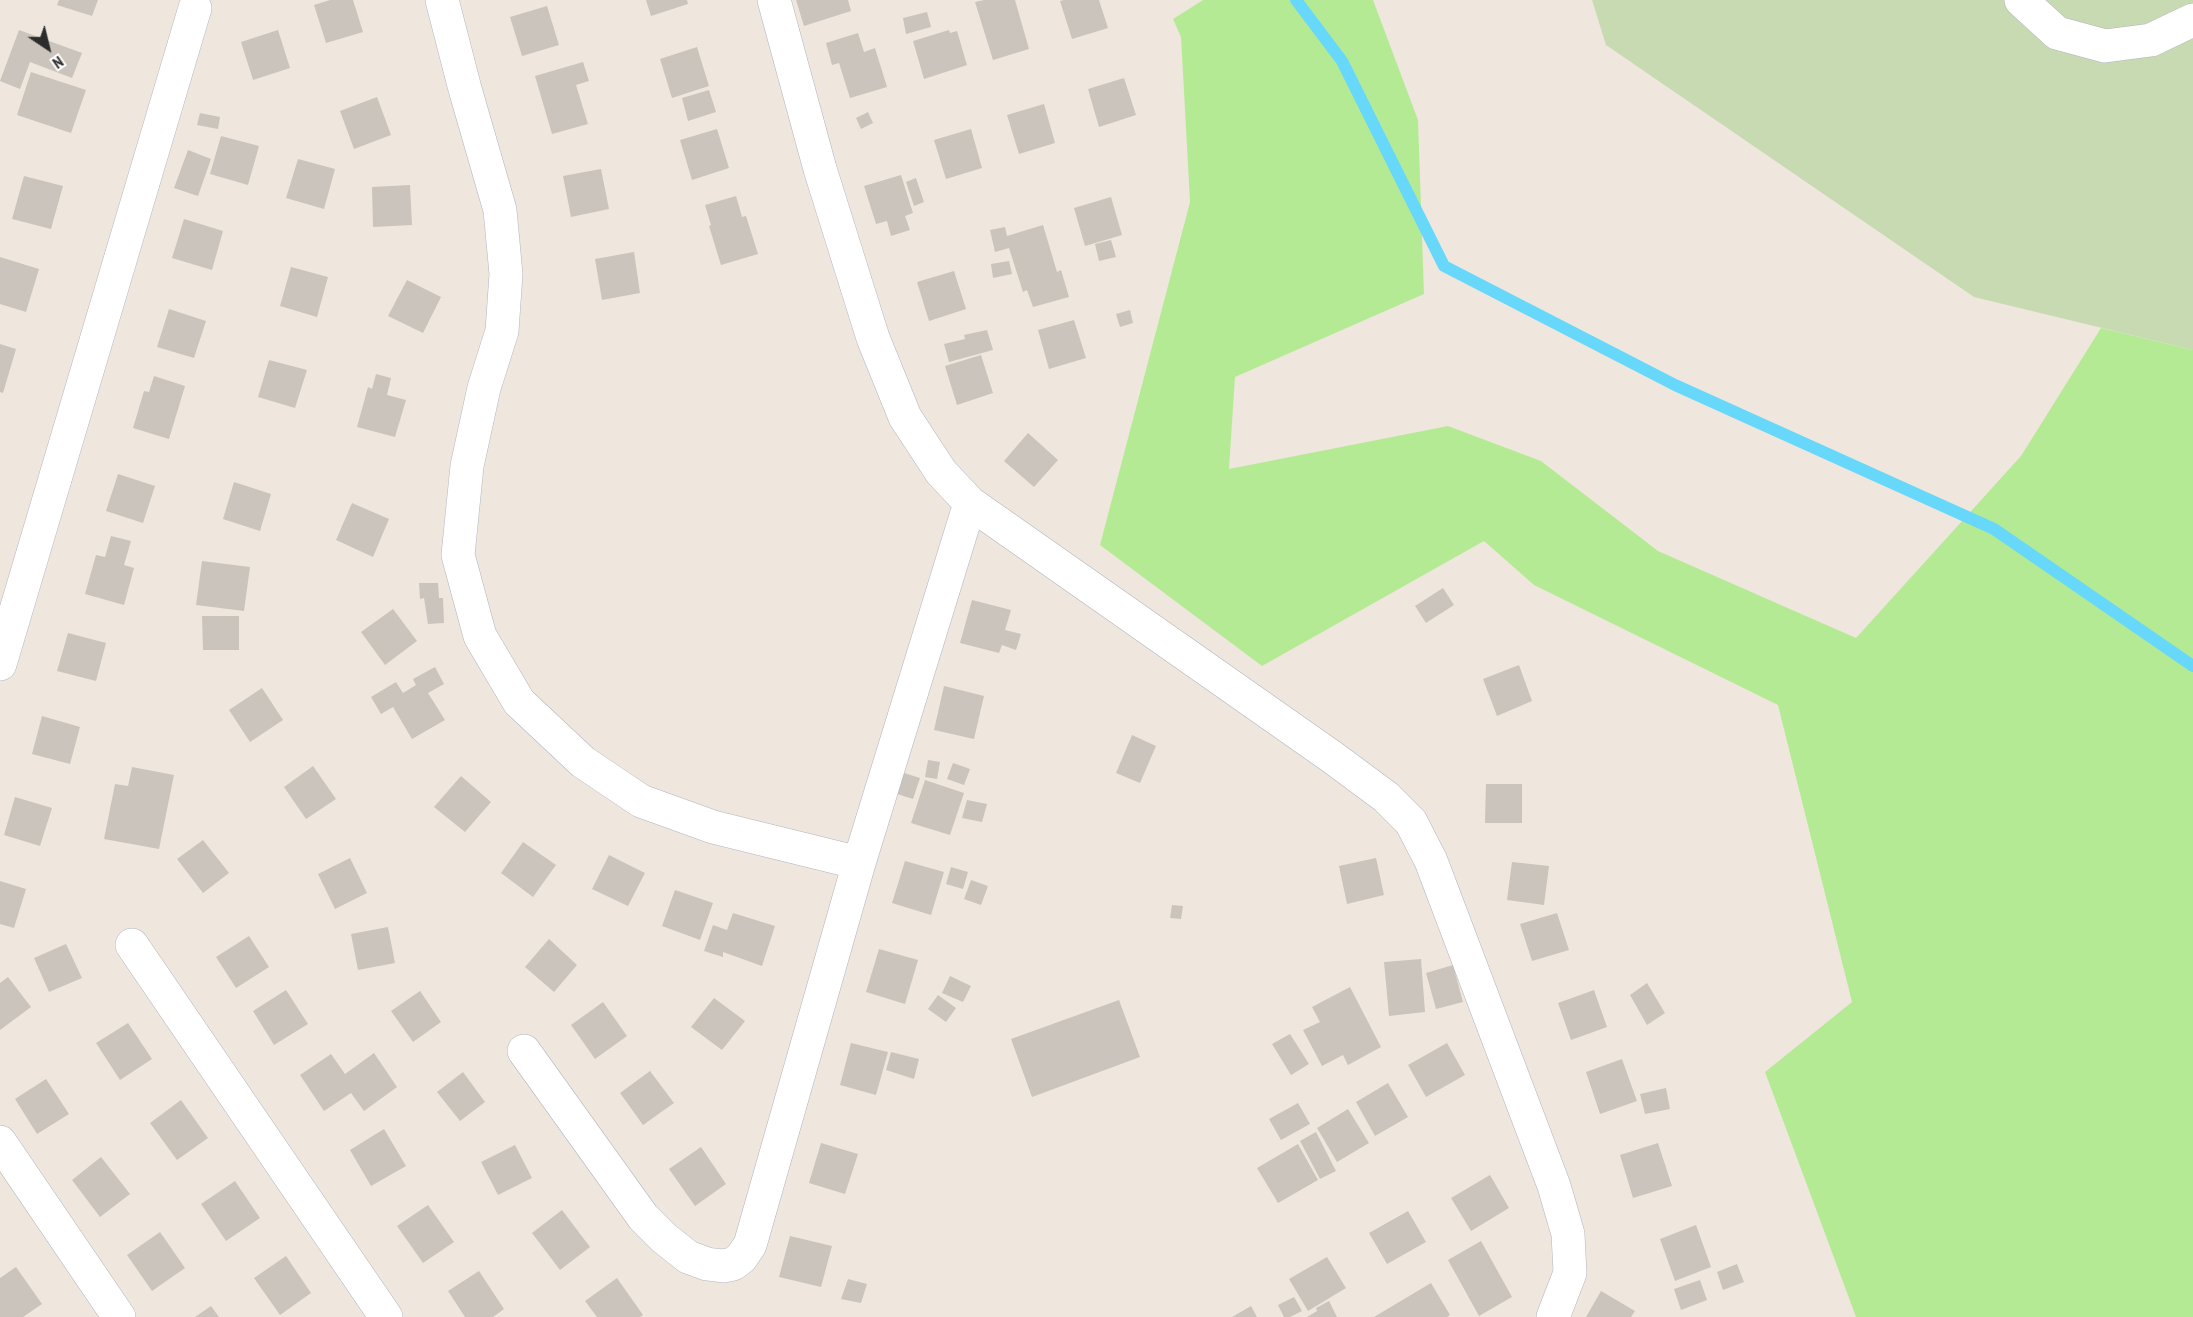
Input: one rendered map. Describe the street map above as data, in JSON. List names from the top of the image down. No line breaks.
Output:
{"north":"bottom right"}
